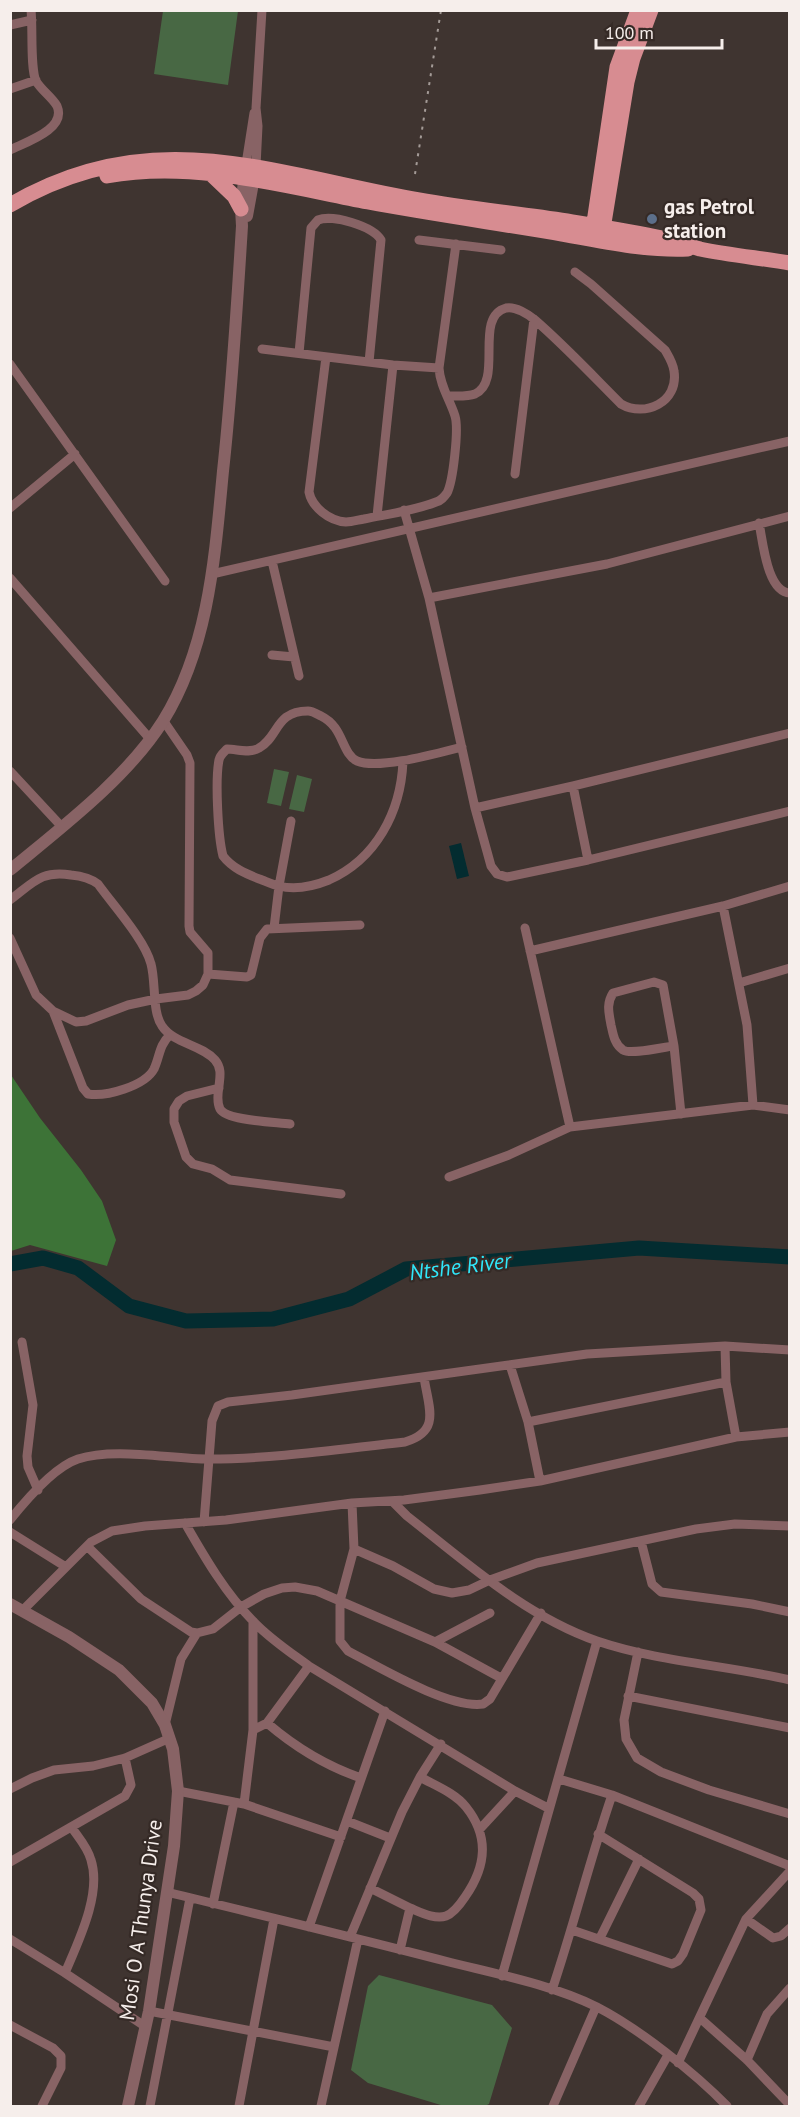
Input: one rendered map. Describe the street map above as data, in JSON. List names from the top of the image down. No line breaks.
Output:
{"streets":{"street":["Mosi O A Thunya Drive"]},"water":["Ntshe River"],"places":["gas Petrol station"],"scale_bar":"100 m"}
